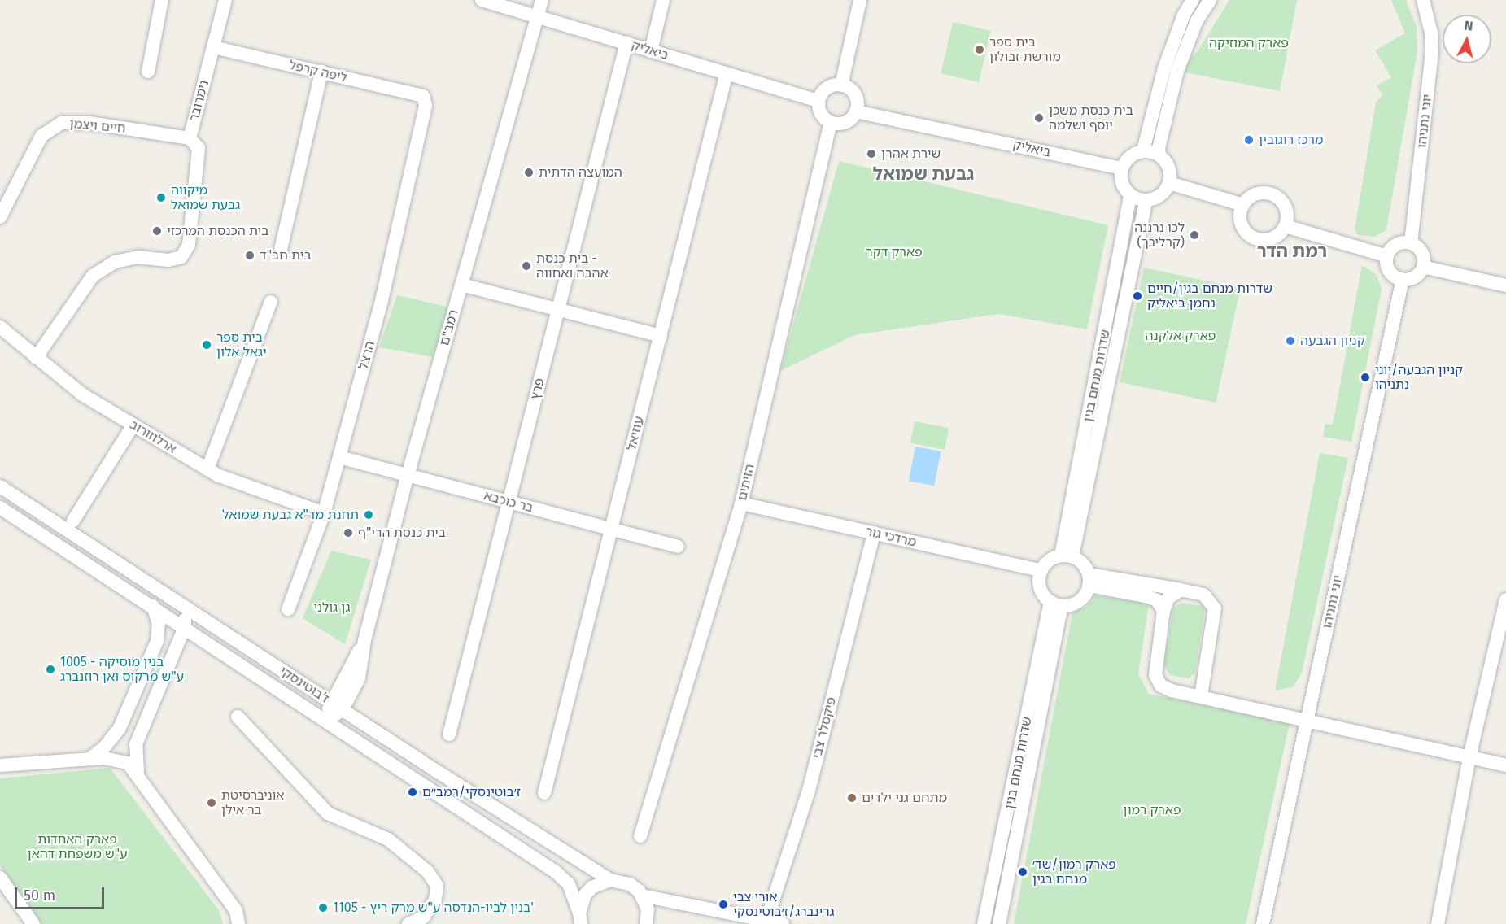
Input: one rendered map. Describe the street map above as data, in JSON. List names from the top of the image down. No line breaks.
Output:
{"streets":{"street":["ביאליק","ליפה קרפל","נימרובר","יוני נתניהו","חיים ויצמן","רמב\"ם","הרצל","שדרות מנחם בגין","פרץ","עוזיאל","ארלוזורוב","הזיתים","בר כוכבא","מרדכי גור","ז'בוטינסקי","פיקסלר צבי"]},"crossings":[["ביאליק","רמב\"ם"],["ביאליק","שדרות מנחם בגין"],["ביאליק","פרץ"],["ביאליק","עוזיאל"],["ביאליק","הזיתים"],["ליפה קרפל","נימרובר"],["ליפה קרפל","הרצל"],["נימרובר","חיים ויצמן"],["נימרובר","ארלוזורוב"],["רמב\"ם","בר כוכבא"],["רמב\"ם","ז'בוטינסקי"],["הרצל","ארלוזורוב"],["הרצל","בר כוכבא"],["שדרות מנחם בגין","מרדכי גור"],["פרץ","בר כוכבא"],["עוזיאל","בר כוכבא"],["הזיתים","מרדכי גור"],["מרדכי גור","פיקסלר צבי"]],"districts":["גבעת שמואל","רמת הדר"],"parks":["פארק המוזיקה","פארק דקר","פארק אלקנה","גן גולני","פארק רמון","פארק האחדות ע\"ש משפחת דהאן"],"places":["בית ספר מורשת זבולון","בית כנסת משכן יוסף ושלמה","מרכז רוגובין","שירת אהרן","המועצה הדתית","מיקווה גבעת שמואל","בית הכנסת המרכזי","לכו נרננה (קרליבך)","בית חב\"ד","בית כנסת - אהבה ואחווה","שדרות מנחם בגין/חיים נחמן ביאליק","קניון הגבעה","בית ספר יגאל אלון","קניון הגבעה/יוני נתניהו","תחנת מד\"א גבעת שמואל","בית כנסת הרי\"ף","1005 - בנין מוסיקה ע\"ש מרקוס ואן רוזנברג","ז׳בוטינסקי/רמב״ם","מתחם גני ילדים","אוניברסיטת בר אילן","פארק רמון/שד׳ מנחם בגין","אורי צבי גרינברג/ז׳בוטינסקי","1105 - בנין לביו-הנדסה ע\"ש מרק ריץ'"],"scale_bar":"50 m","north":"top"}
